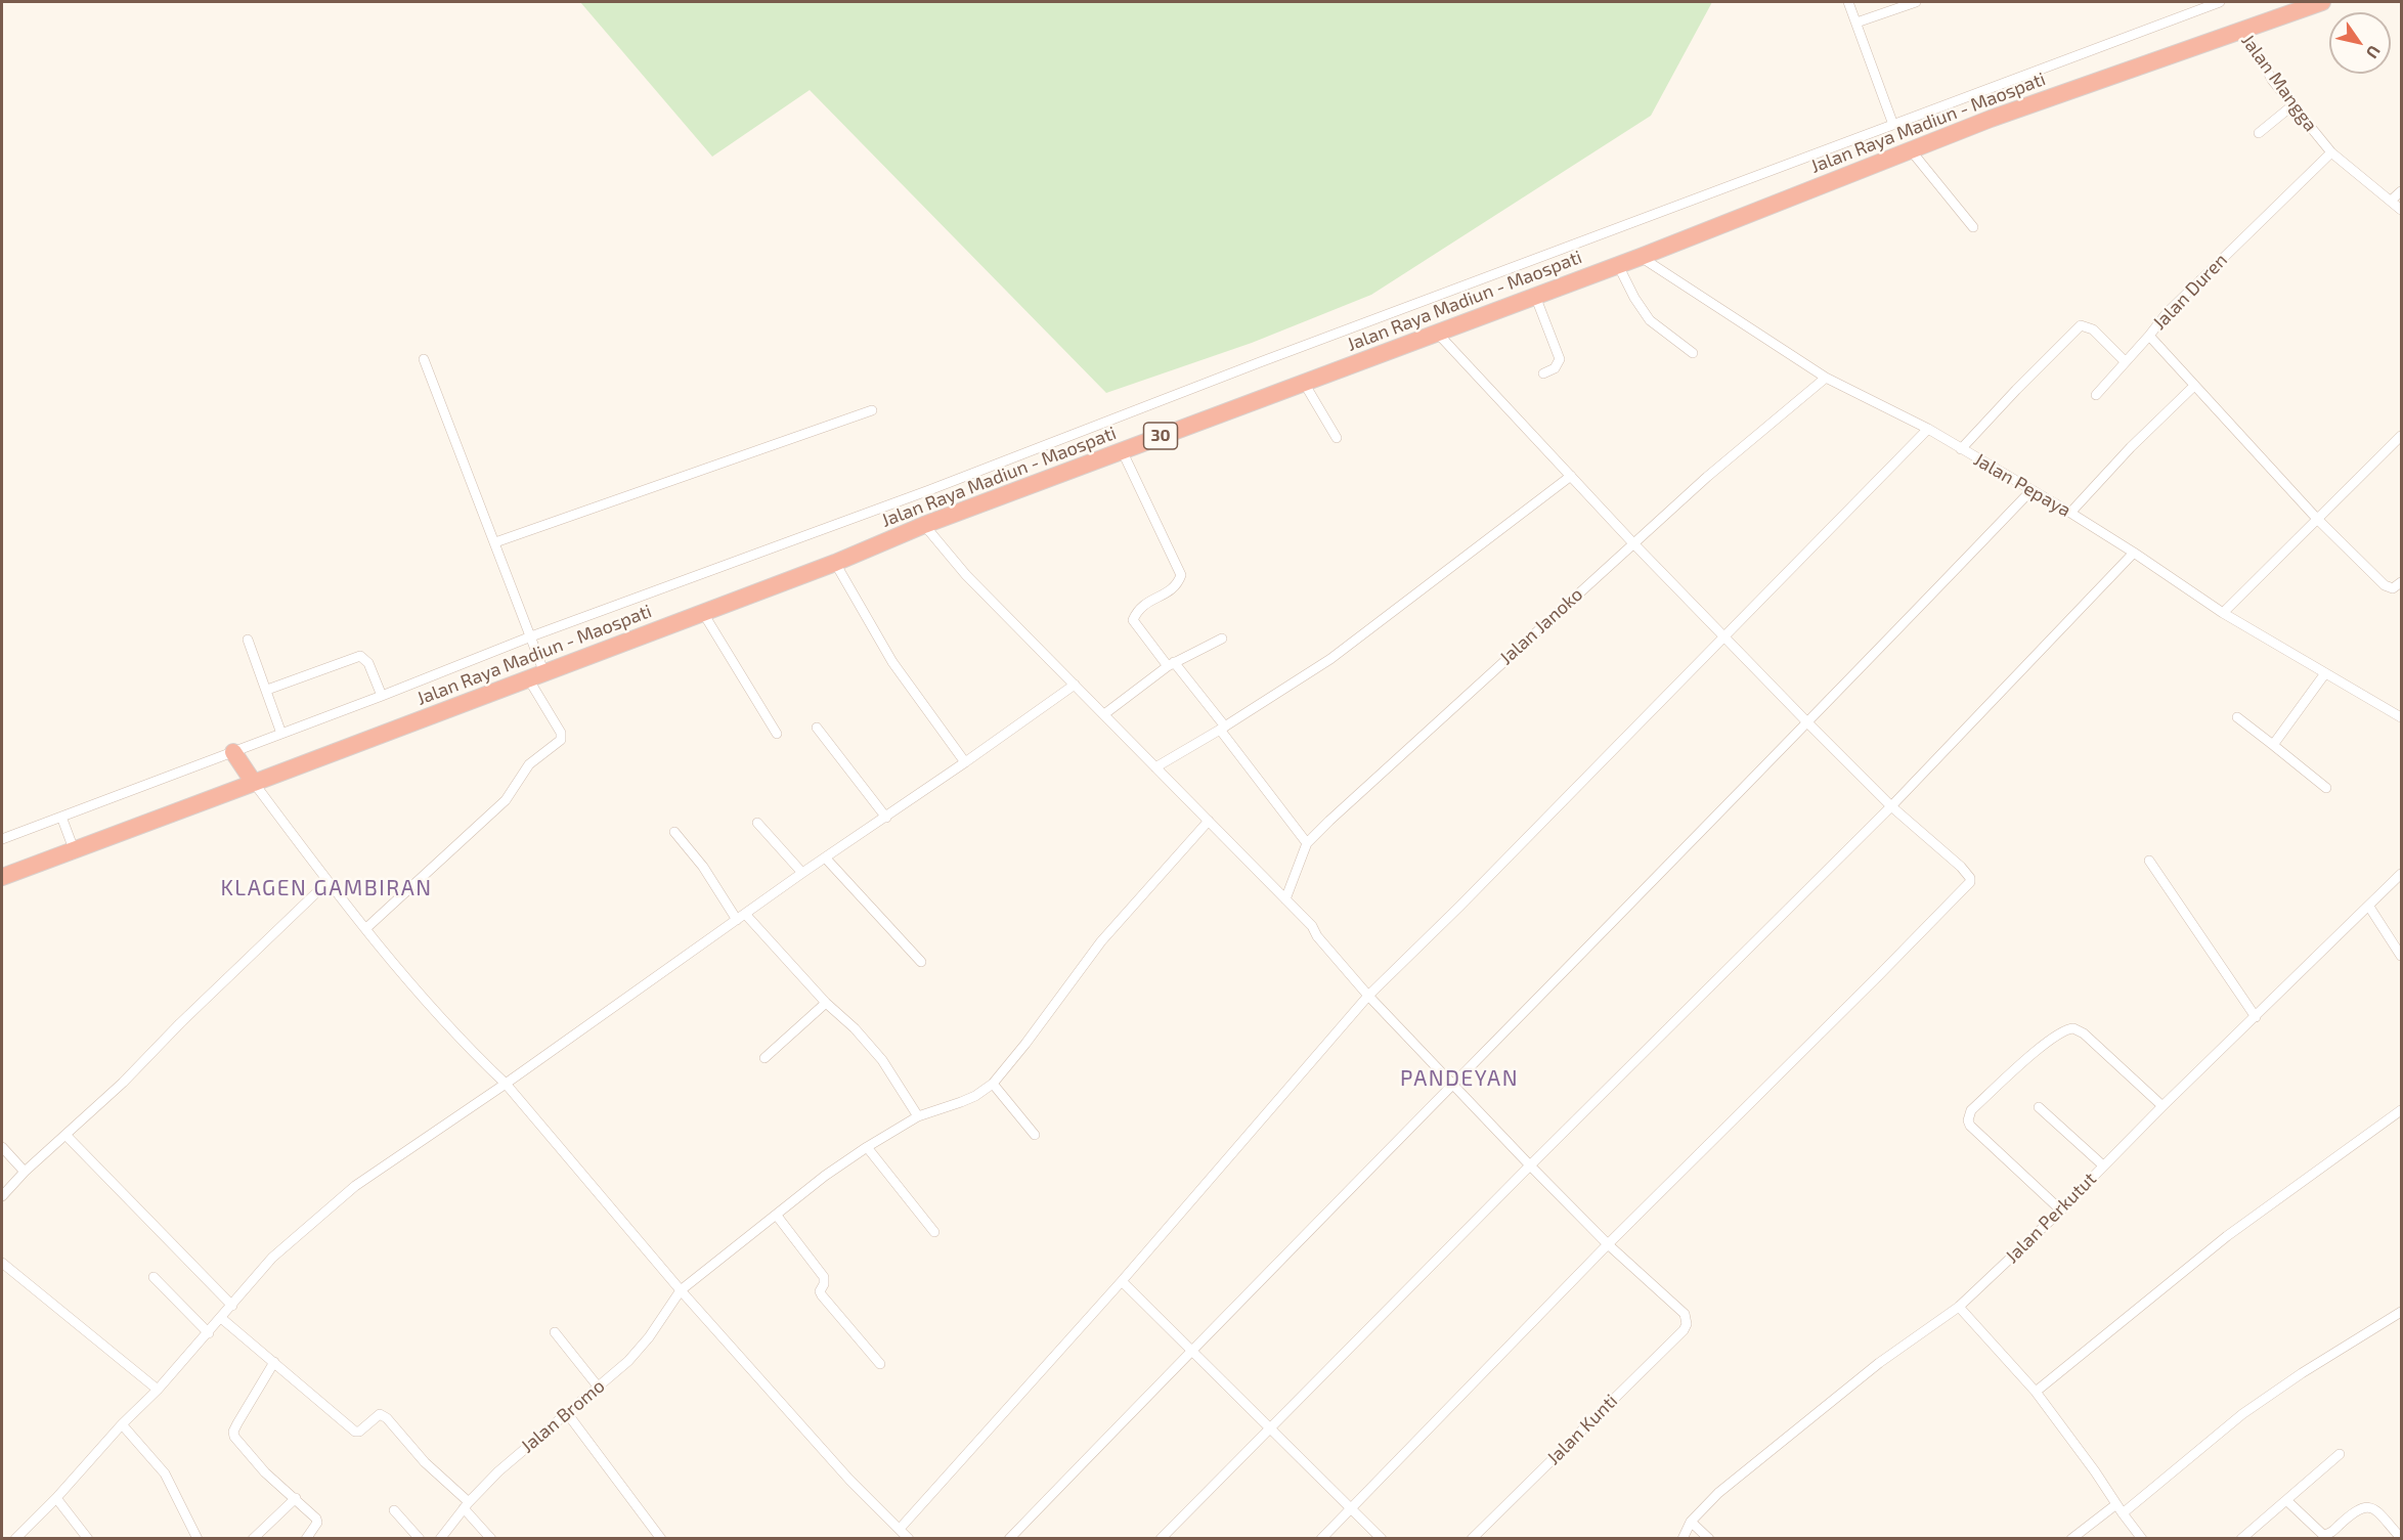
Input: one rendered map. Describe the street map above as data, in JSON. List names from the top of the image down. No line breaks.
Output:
{"streets":{"highway":["Jalan Raya Madiun - Maospati","30"],"street":["Jalan Mangga","Jalan Duren","Jalan Pepaya","Jalan Janoko","Jalan Perkutut","Jalan Bromo","Jalan Kunti"]},"crossings":[["Jalan Mangga","Jalan Raya Madiun - Maospati"],["Jalan Mangga","Jalan Duren"],["Jalan Raya Madiun - Maospati","Jalan Pepaya"],["Jalan Pepaya","Jalan Janoko"]],"districts":["KLAGEN GAMBIRAN","PANDEYAN"],"north":"bottom right"}
